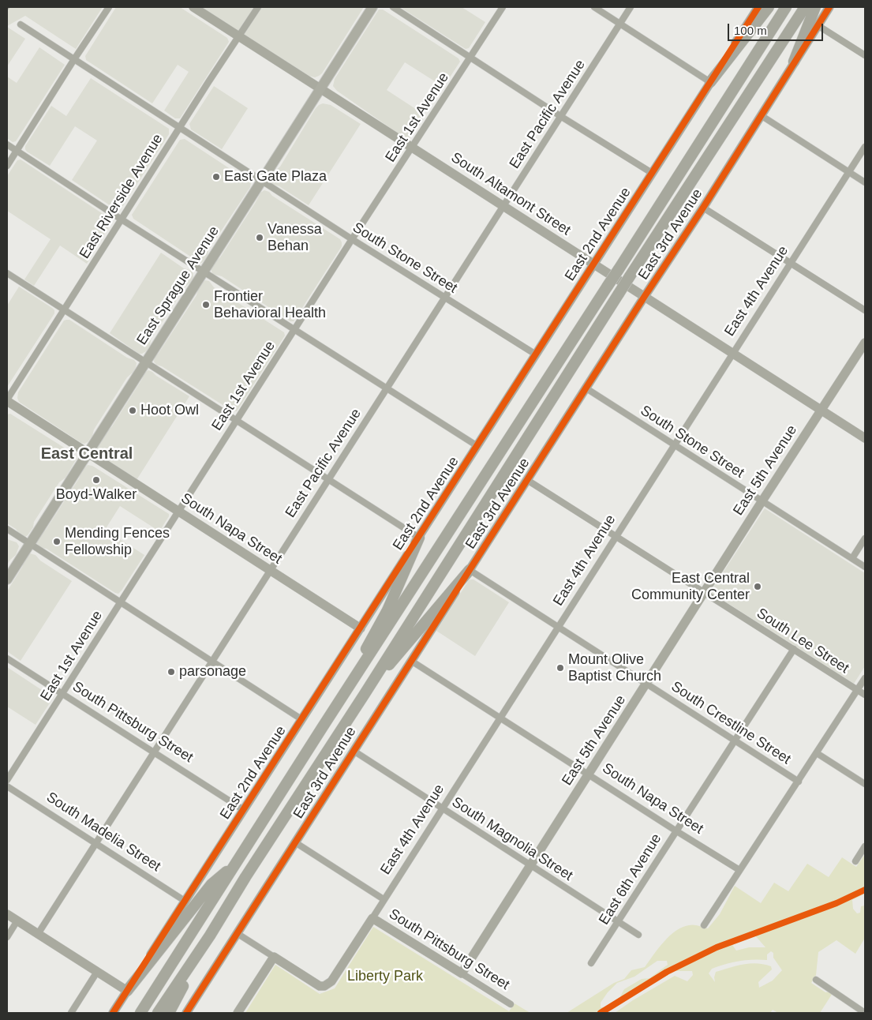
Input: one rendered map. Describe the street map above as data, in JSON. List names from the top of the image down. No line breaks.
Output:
{"streets":{"main road":["East Sprague Avenue"],"street":["East Pacific Avenue","East 1st Avenue","South Altamont Street","East Riverside Avenue","East 2nd Avenue","East 3rd Avenue","South Stone Street","East 4th Avenue","East 5th Avenue","South Napa Street","South Lee Street","South Pittsburg Street","South Crestline Street","South Madelia Street","South Magnolia Street","East 6th Avenue"]},"crossings":[["East Pacific Avenue","South Altamont Street"],["East Pacific Avenue","South Stone Street"],["East Pacific Avenue","South Napa Street"],["East Pacific Avenue","South Pittsburg Street"],["East Pacific Avenue","South Madelia Street"],["East 1st Avenue","South Altamont Street"],["East 1st Avenue","South Stone Street"],["East 1st Avenue","South Napa Street"],["East 1st Avenue","South Pittsburg Street"],["South Altamont Street","East Riverside Avenue"],["South Altamont Street","East 2nd Avenue"],["South Altamont Street","East 3rd Avenue"],["South Altamont Street","East Sprague Avenue"],["South Altamont Street","East 4th Avenue"],["South Altamont Street","East 5th Avenue"],["East Riverside Avenue","South Stone Street"],["East Riverside Avenue","South Napa Street"],["East 2nd Avenue","South Stone Street"],["East 2nd Avenue","South Napa Street"],["East 2nd Avenue","South Pittsburg Street"],["East 2nd Avenue","South Madelia Street"],["East 3rd Avenue","South Stone Street"],["East 3rd Avenue","South Napa Street"],["East 3rd Avenue","South Lee Street"],["East 3rd Avenue","South Pittsburg Street"],["East 3rd Avenue","South Crestline Street"],["East 3rd Avenue","South Magnolia Street"],["South Stone Street","East Sprague Avenue"],["South Stone Street","East 4th Avenue"],["South Stone Street","East 5th Avenue"],["East Sprague Avenue","South Napa Street"],["East 4th Avenue","South Napa Street"],["East 4th Avenue","South Lee Street"],["East 4th Avenue","South Pittsburg Street"],["East 4th Avenue","South Crestline Street"],["East 4th Avenue","South Magnolia Street"],["East 5th Avenue","South Napa Street"],["East 5th Avenue","South Lee Street"],["East 5th Avenue","South Pittsburg Street"],["East 5th Avenue","South Crestline Street"],["East 5th Avenue","South Magnolia Street"],["South Napa Street","East 6th Avenue"],["South Lee Street","East 6th Avenue"],["South Crestline Street","East 6th Avenue"],["South Magnolia Street","East 6th Avenue"]],"districts":["East Central"],"parks":["Liberty Park"],"places":["East Gate Plaza","Vanessa Behan","Frontier Behavioral Health","Hoot Owl","Boyd-Walker","Mending Fences Fellowship","East Central Community Center","Mount Olive Baptist Church","parsonage"],"scale_bar":"100 m"}
